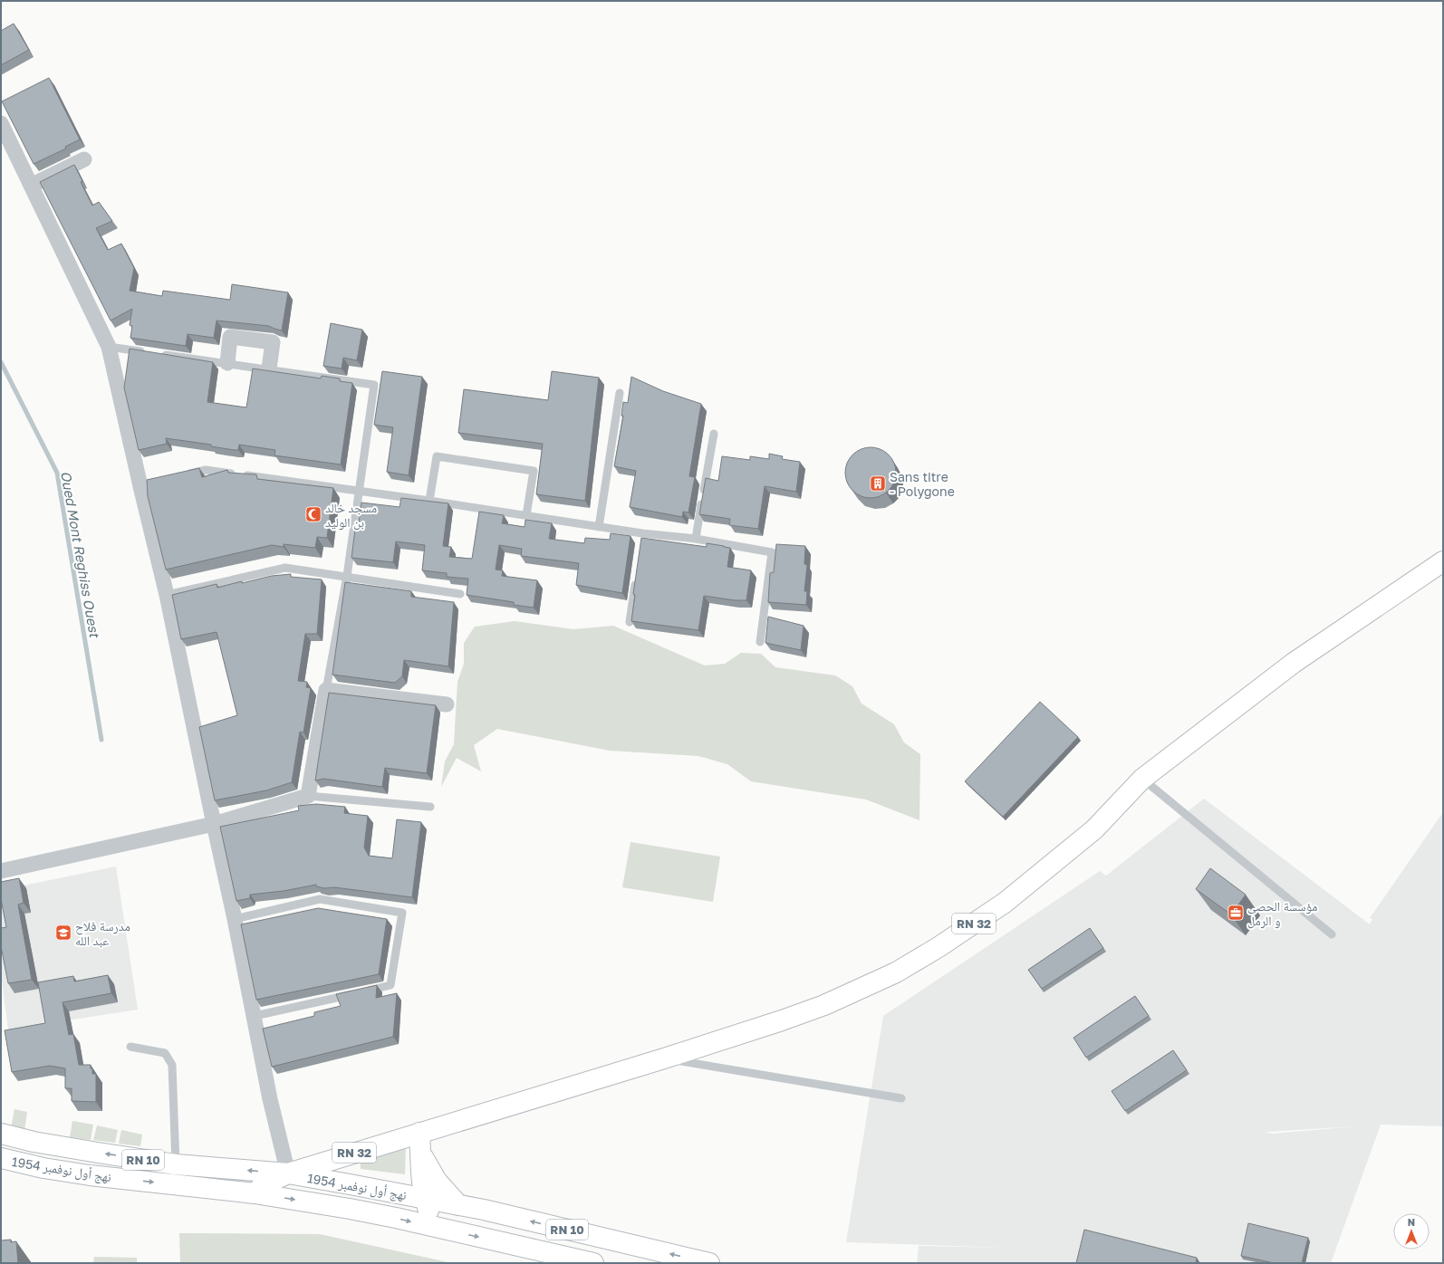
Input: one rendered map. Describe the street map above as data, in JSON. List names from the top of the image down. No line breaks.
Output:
{"streets":{"main road":["RN 32","RN 10","نهج أول نوفمبر 1954"]},"crossings":[["RN 32","نهج أول نوفمبر 1954"]],"water":["Oued Mont Reghiss Ouest"],"places":{"building":["Sans titre - Polygone"],"mosque":["مسجد خالد بن الوليد"],"office":["مؤسسة الحصى و الرمل"],"school or university":["مدرسة فلاح عبد الله"]},"north":"top"}
